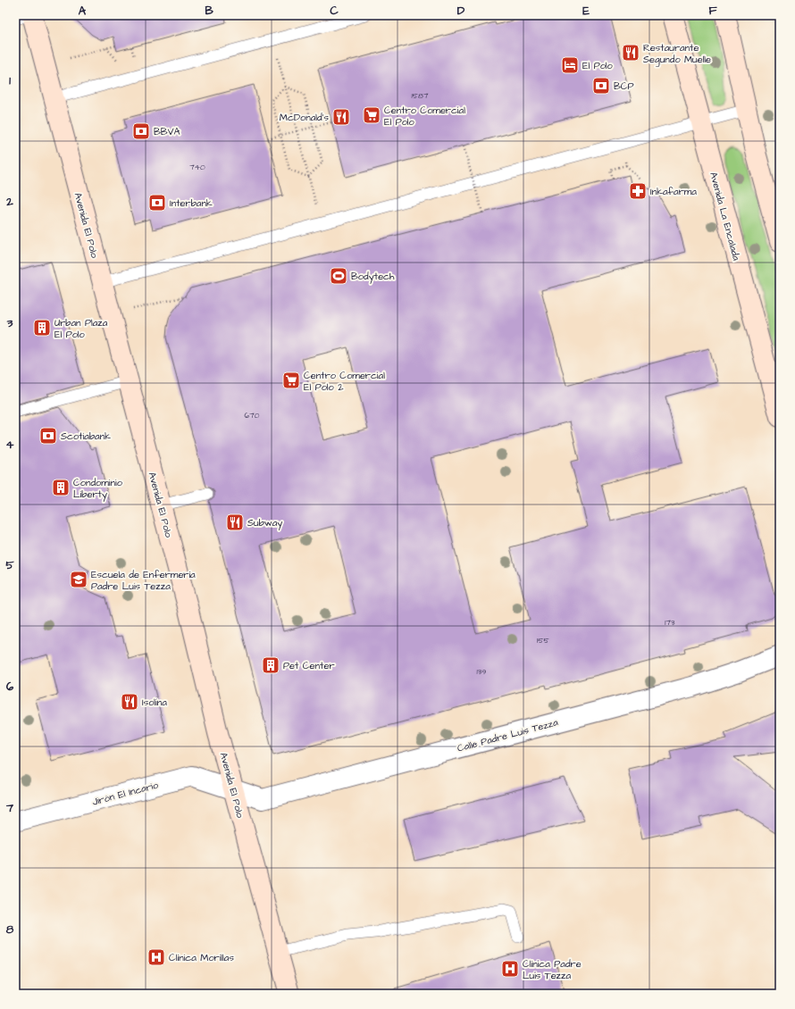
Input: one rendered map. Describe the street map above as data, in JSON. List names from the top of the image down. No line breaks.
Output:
{"streets":{"main road":["Avenida La Encalada","Avenida El Polo"],"street":["Calle Padre Luis Tezza","Jirón El Incario"]},"crossings":[["Avenida El Polo","Calle Padre Luis Tezza"],["Avenida El Polo","Jirón El Incario"],["Calle Padre Luis Tezza","Jirón El Incario"]],"places":{"restaurant":["Restaurante Segundo Muelle","McDonald's","Subway","Isolina"],"hotel":["El Polo"],"bank":["BCP","BBVA","Interbank","Scotiabank"],"supermarket":["Centro Comercial El Polo","Centro Comercial El Polo 2"],"pharmacy":["Inkafarma"],"sports":["Bodytech"],"building":["Urban Plaza El Polo","Condominio Liberty","Pet Center"],"school or university":["Escuela de Enfermería Padre Luis Tezza"],"hospital":["Clínica Morillas","Clínica Padre Luis Tezza"]},"house_numbers":["1587","740","670","173","155","139"],"grid":{"columns":["A","B","C","D","E","F"],"rows":["1","2","3","4","5","6","7","8"]}}
